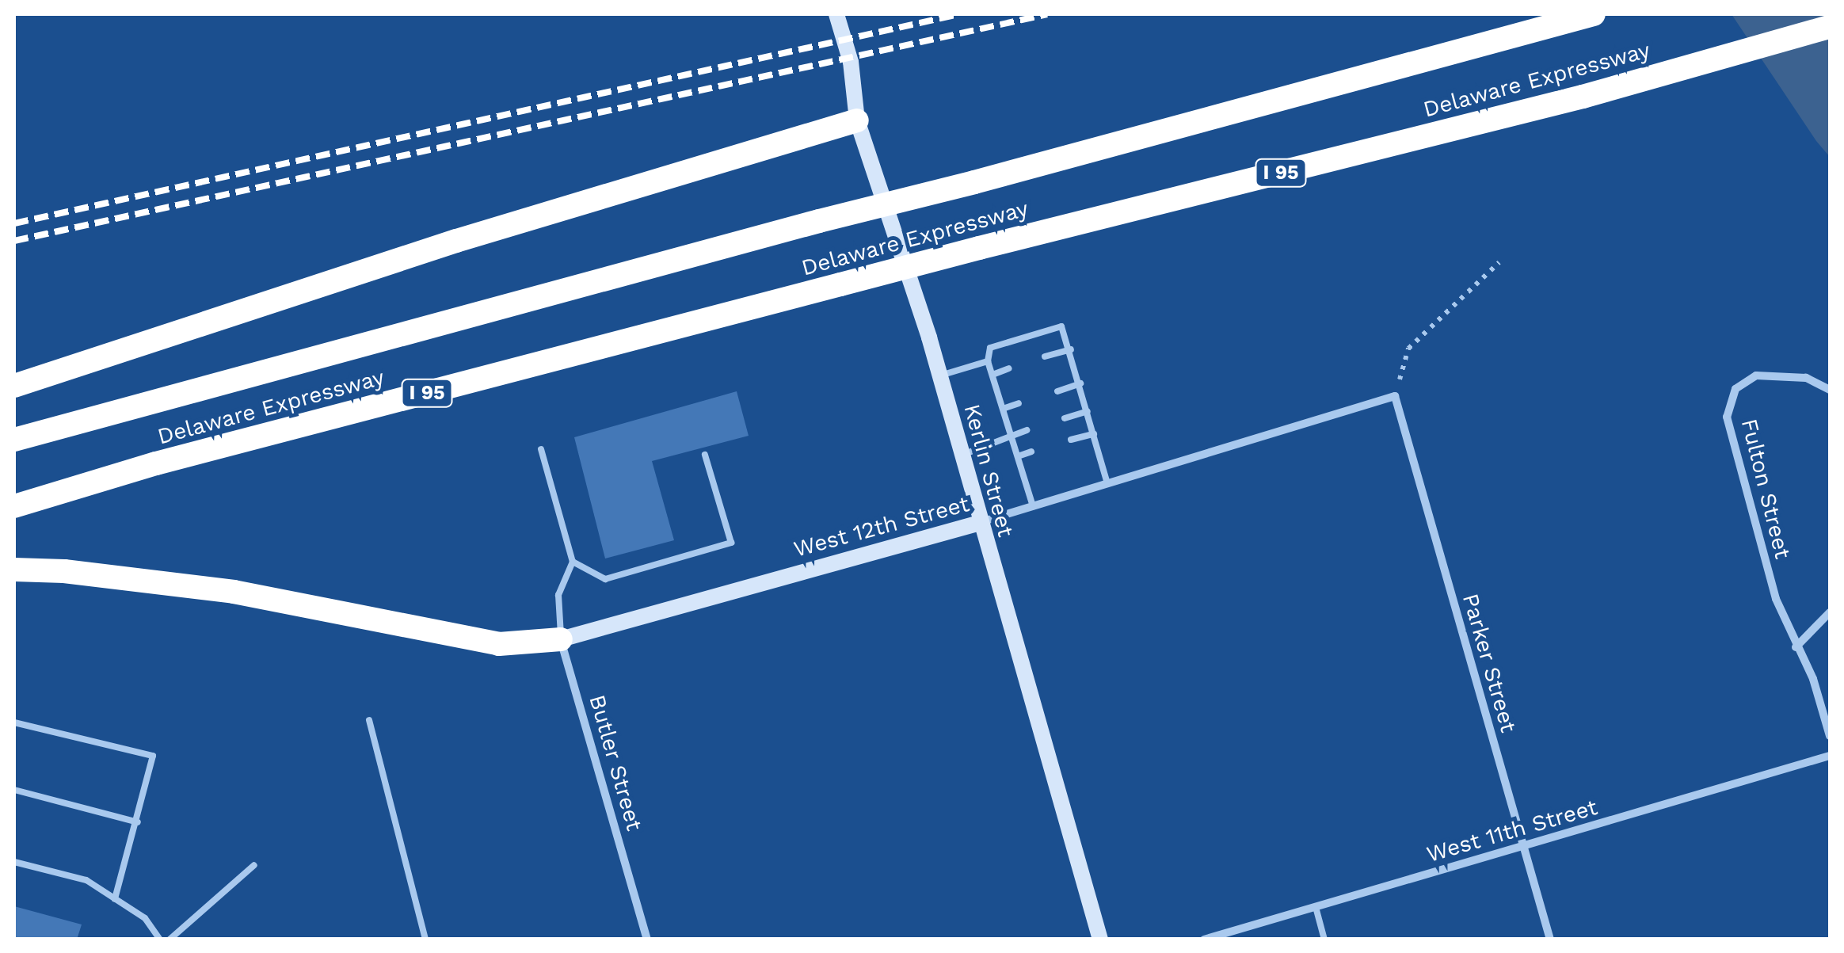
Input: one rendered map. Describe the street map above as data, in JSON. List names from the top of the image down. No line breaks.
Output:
{"streets":{"highway":["Delaware Expressway","I 95"],"main road":["Kerlin Street","West 12th Street"],"street":["Fulton Street","Parker Street","Butler Street","West 11th Street"]},"crossings":[["Kerlin Street","West 12th Street"],["West 12th Street","Parker Street"],["West 12th Street","Butler Street"],["Parker Street","West 11th Street"]]}
